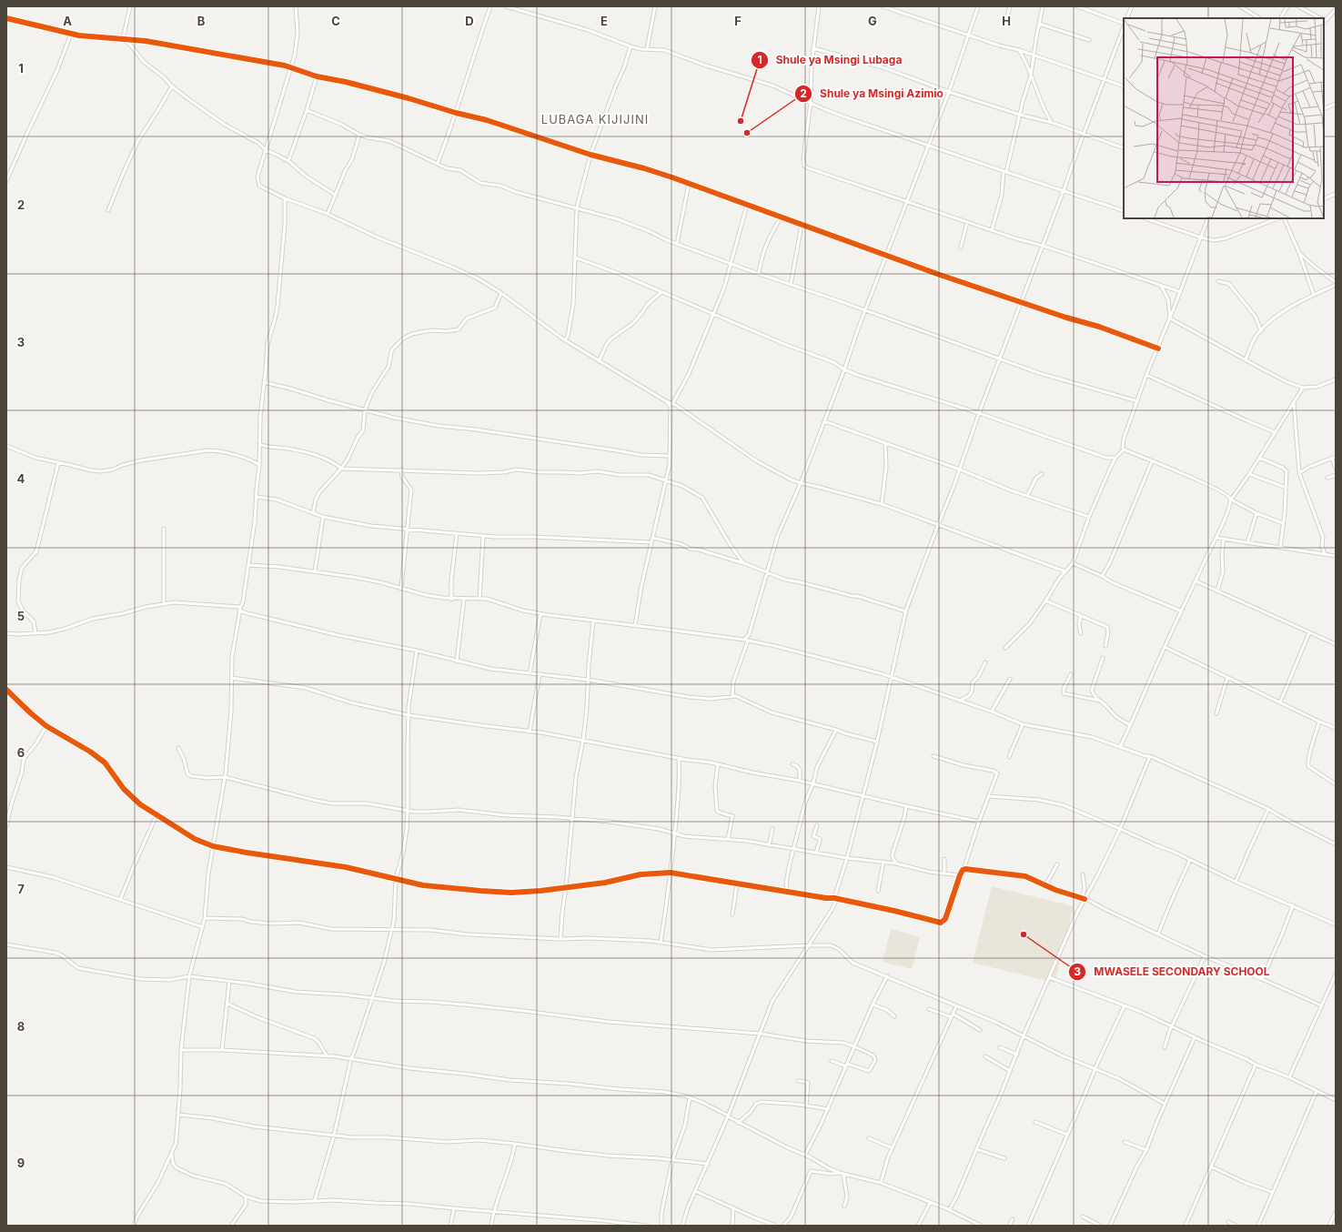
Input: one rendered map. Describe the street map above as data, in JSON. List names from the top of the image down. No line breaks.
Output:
{"districts":["LUBAGA KIJIJINI"],"places":["Shule ya Msingi Lubaga","Shule ya Msingi Azimio","MWASELE SECONDARY SCHOOL"],"grid":{"columns":["A","B","C","D","E","F","G","H"],"rows":["1","2","3","4","5","6","7","8","9"]}}
